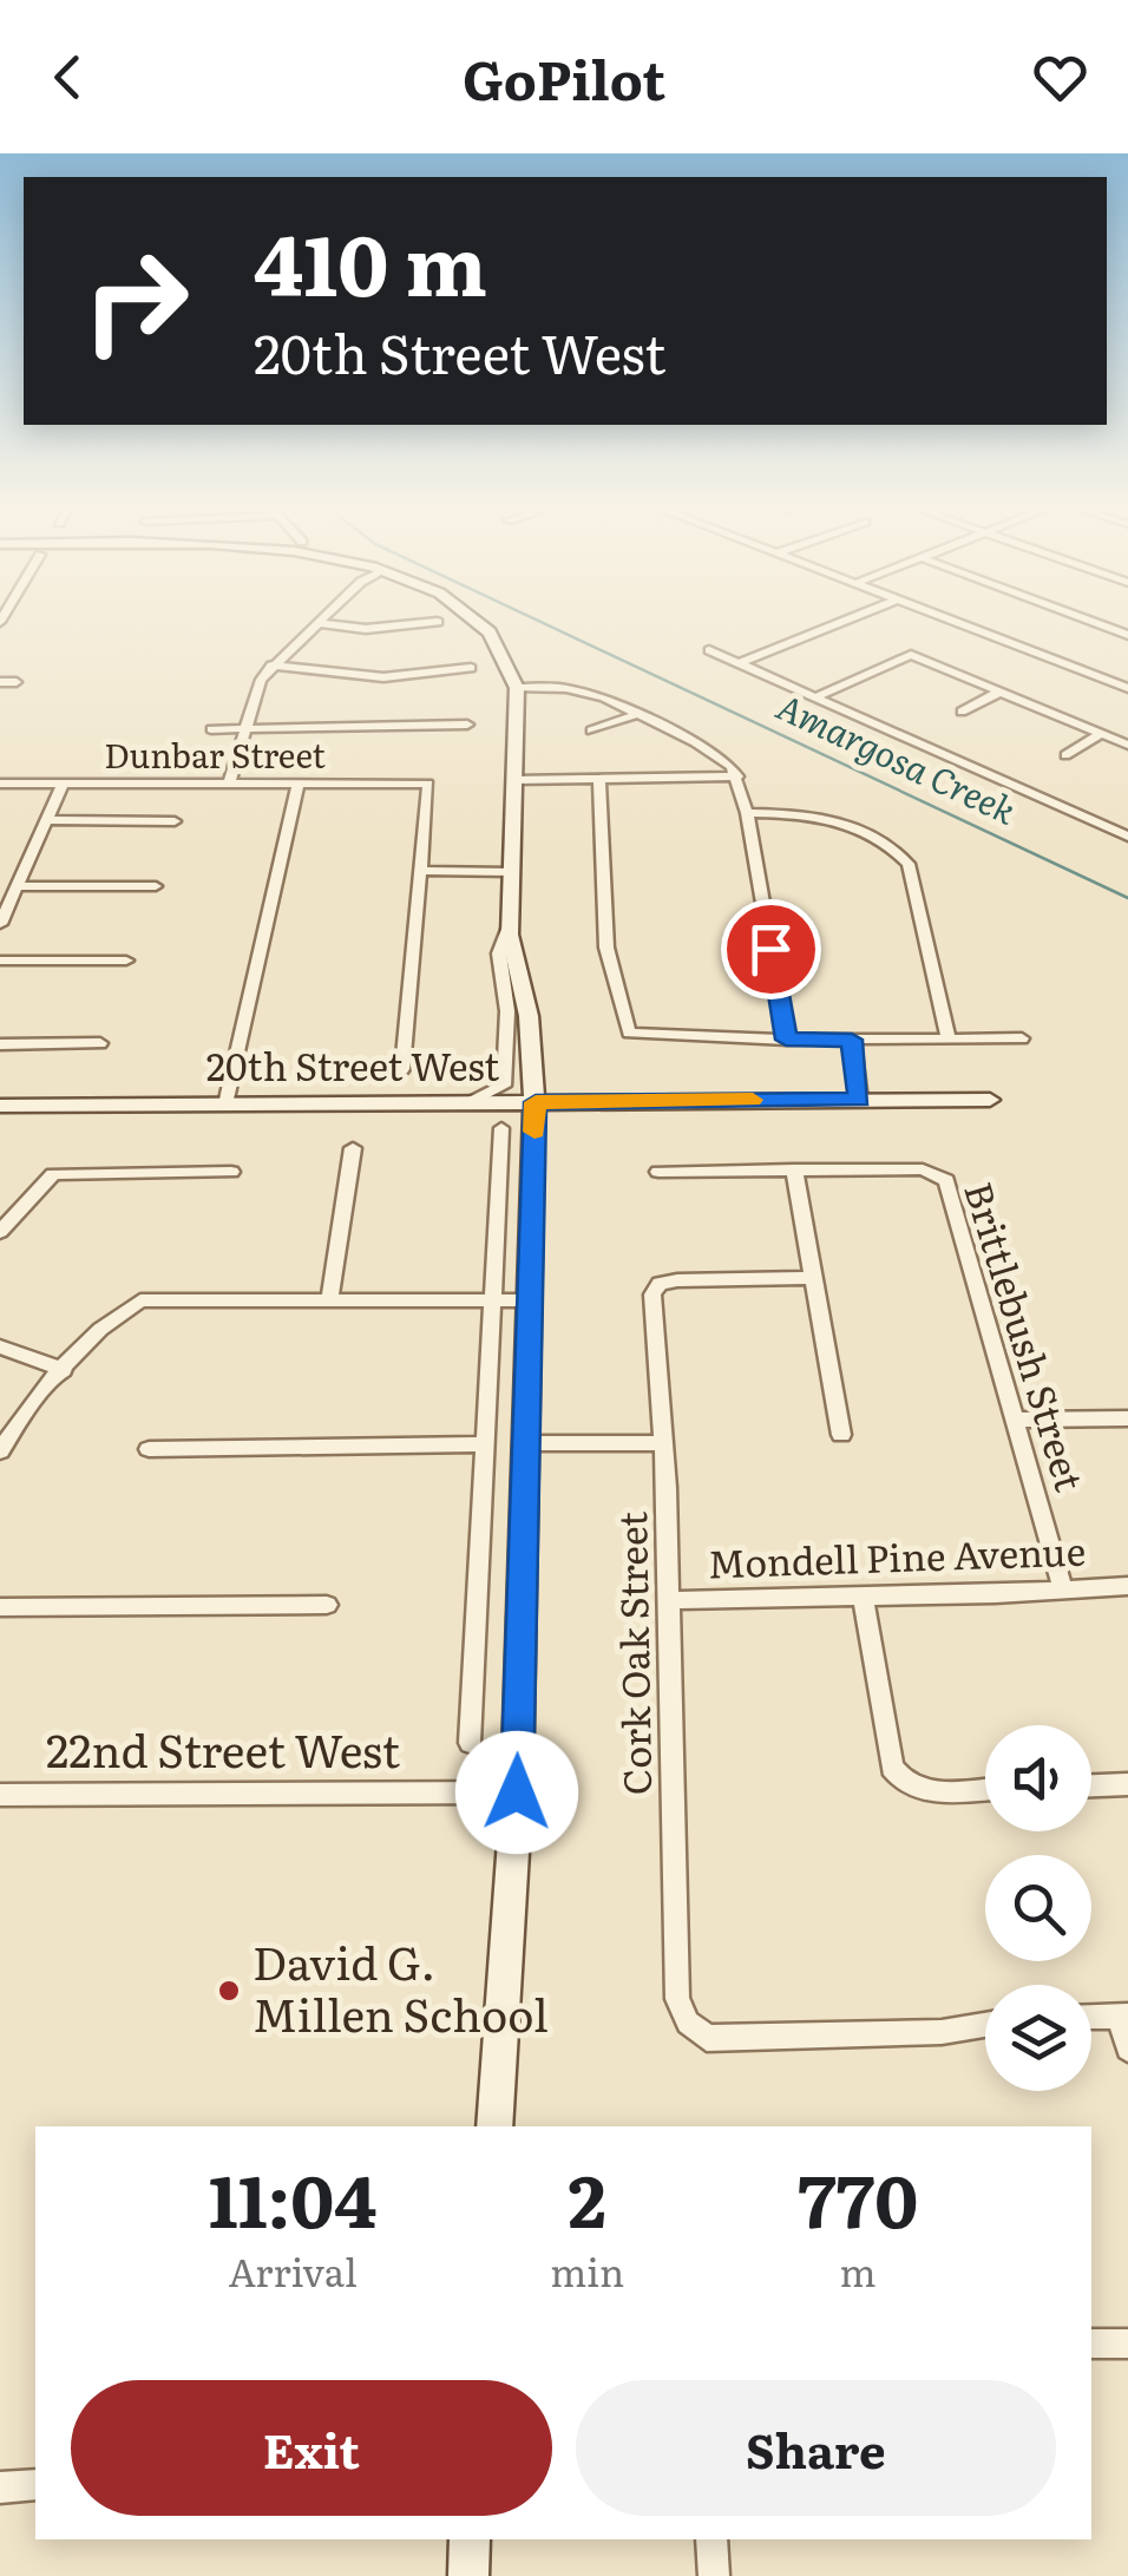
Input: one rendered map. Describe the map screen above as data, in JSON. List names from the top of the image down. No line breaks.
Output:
{"streets":{"street":["Dunbar Street","20th Street West","Brittlebush Street","Mondell Pine Avenue","Cork Oak Street","22nd Street West"]},"crossings":[["Brittlebush Street","Mondell Pine Avenue"],["Mondell Pine Avenue","Cork Oak Street"]],"water":["Amargosa Creek"],"places":["David G. Millen School"],"page":{"header":"GoPilot","turn":["410 m","20th Street West"],"eta":["11:04","Arrival","2","min","770","m"],"buttons":["Exit","Share"]}}
